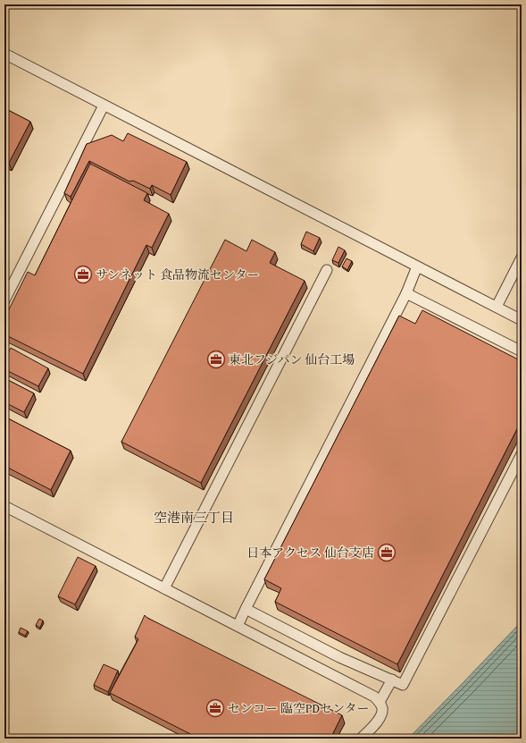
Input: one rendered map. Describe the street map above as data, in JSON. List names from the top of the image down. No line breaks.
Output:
{"districts":["空港南三丁目"],"places":{"office":["サンネット 食品物流センター","東北フジパン 仙台工場","日本アクセス 仙台支店","センコー 臨空PDセンター"]}}
